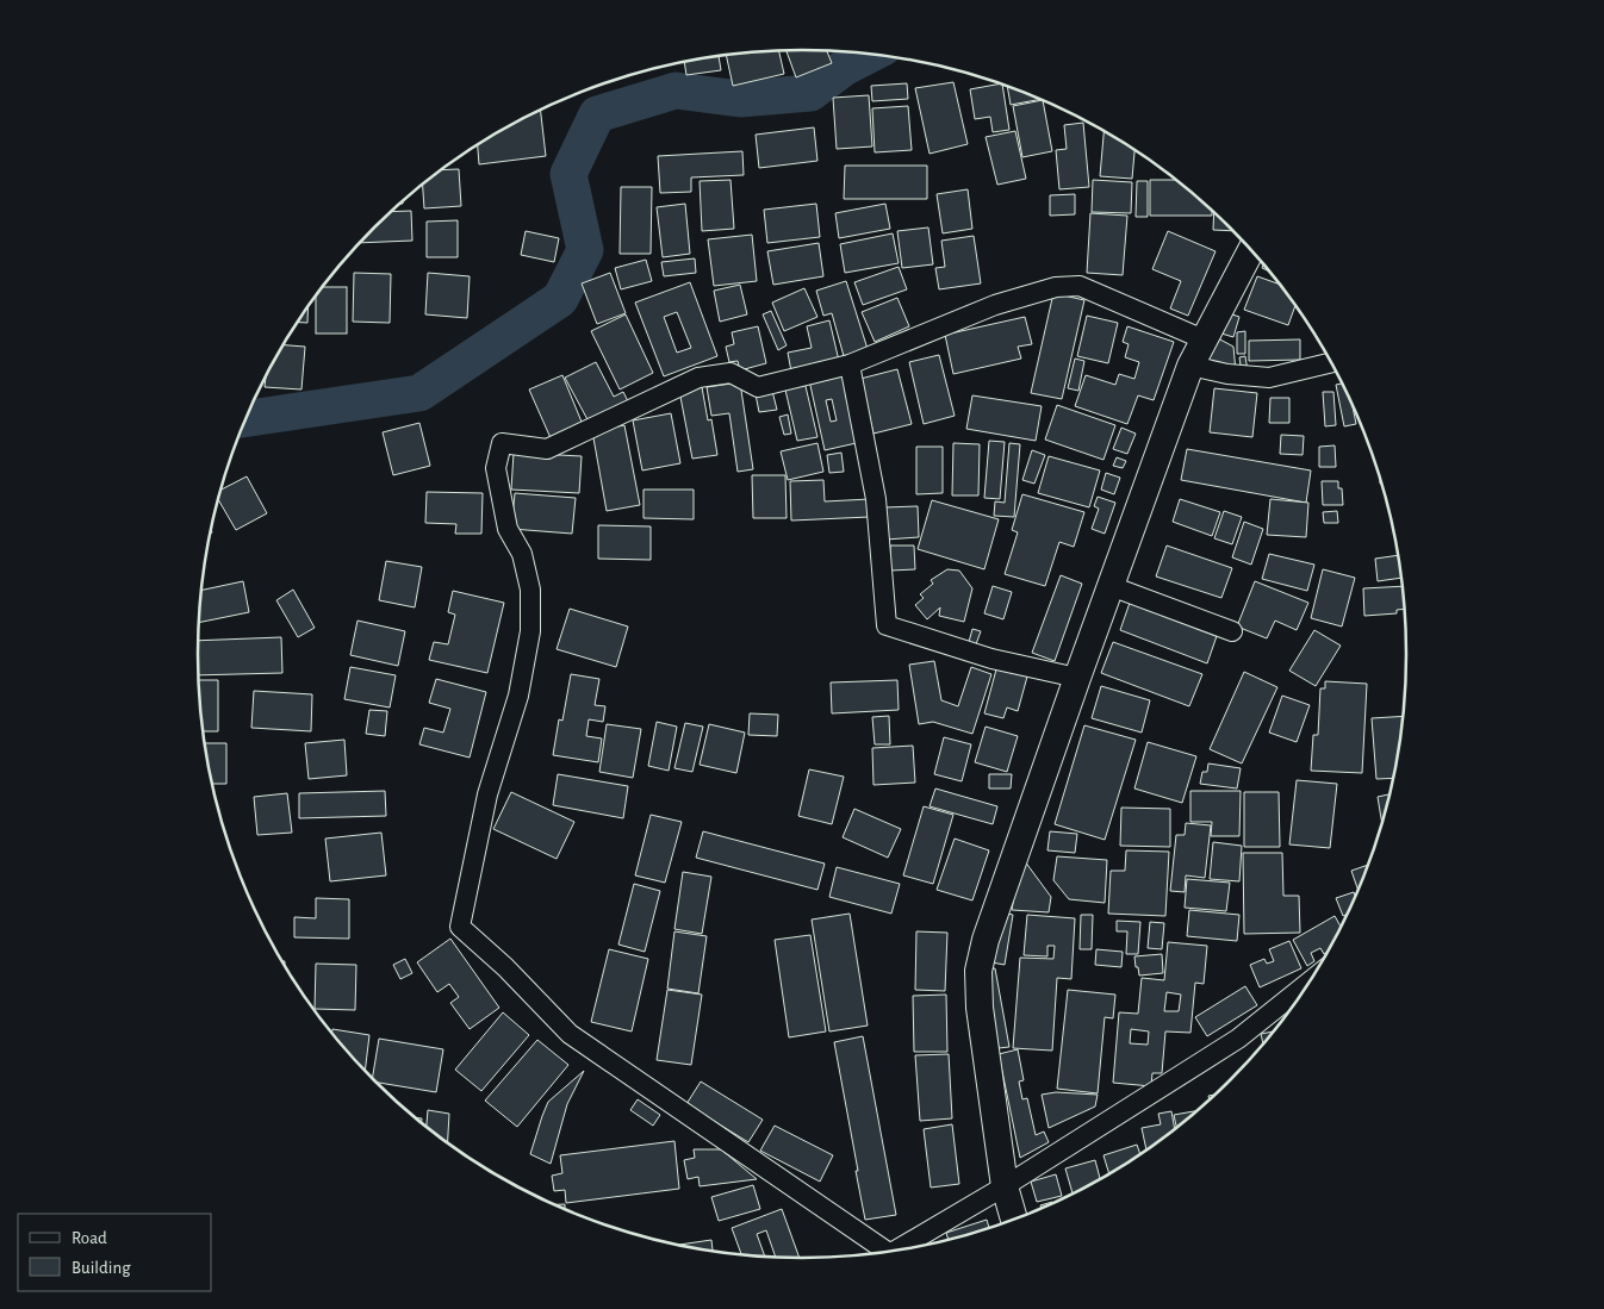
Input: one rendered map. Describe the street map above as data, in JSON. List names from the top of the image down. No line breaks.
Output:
{"legend":["Road","Building"]}
